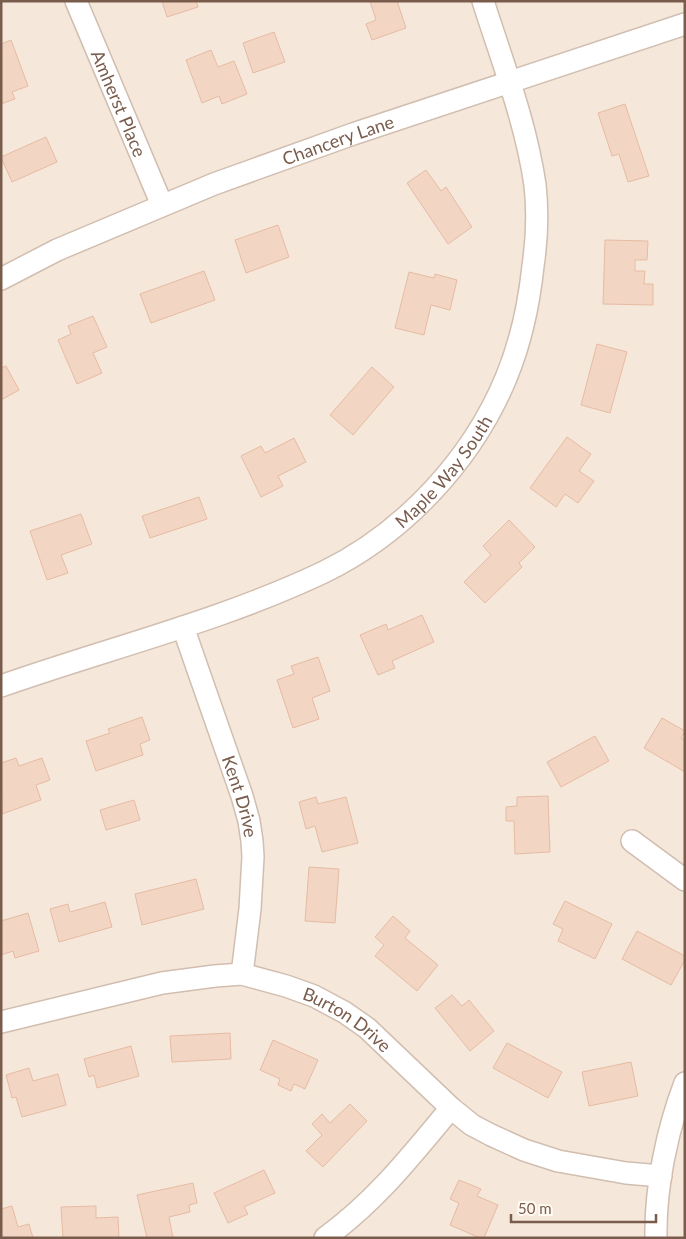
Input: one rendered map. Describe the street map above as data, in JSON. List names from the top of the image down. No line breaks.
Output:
{"streets":{"street":["Amherst Place","Chancery Lane","Maple Way South","Kent Drive","Burton Drive"]},"crossings":[["Amherst Place","Chancery Lane"],["Chancery Lane","Maple Way South"],["Maple Way South","Kent Drive"],["Kent Drive","Burton Drive"]],"scale_bar":"50 m"}
